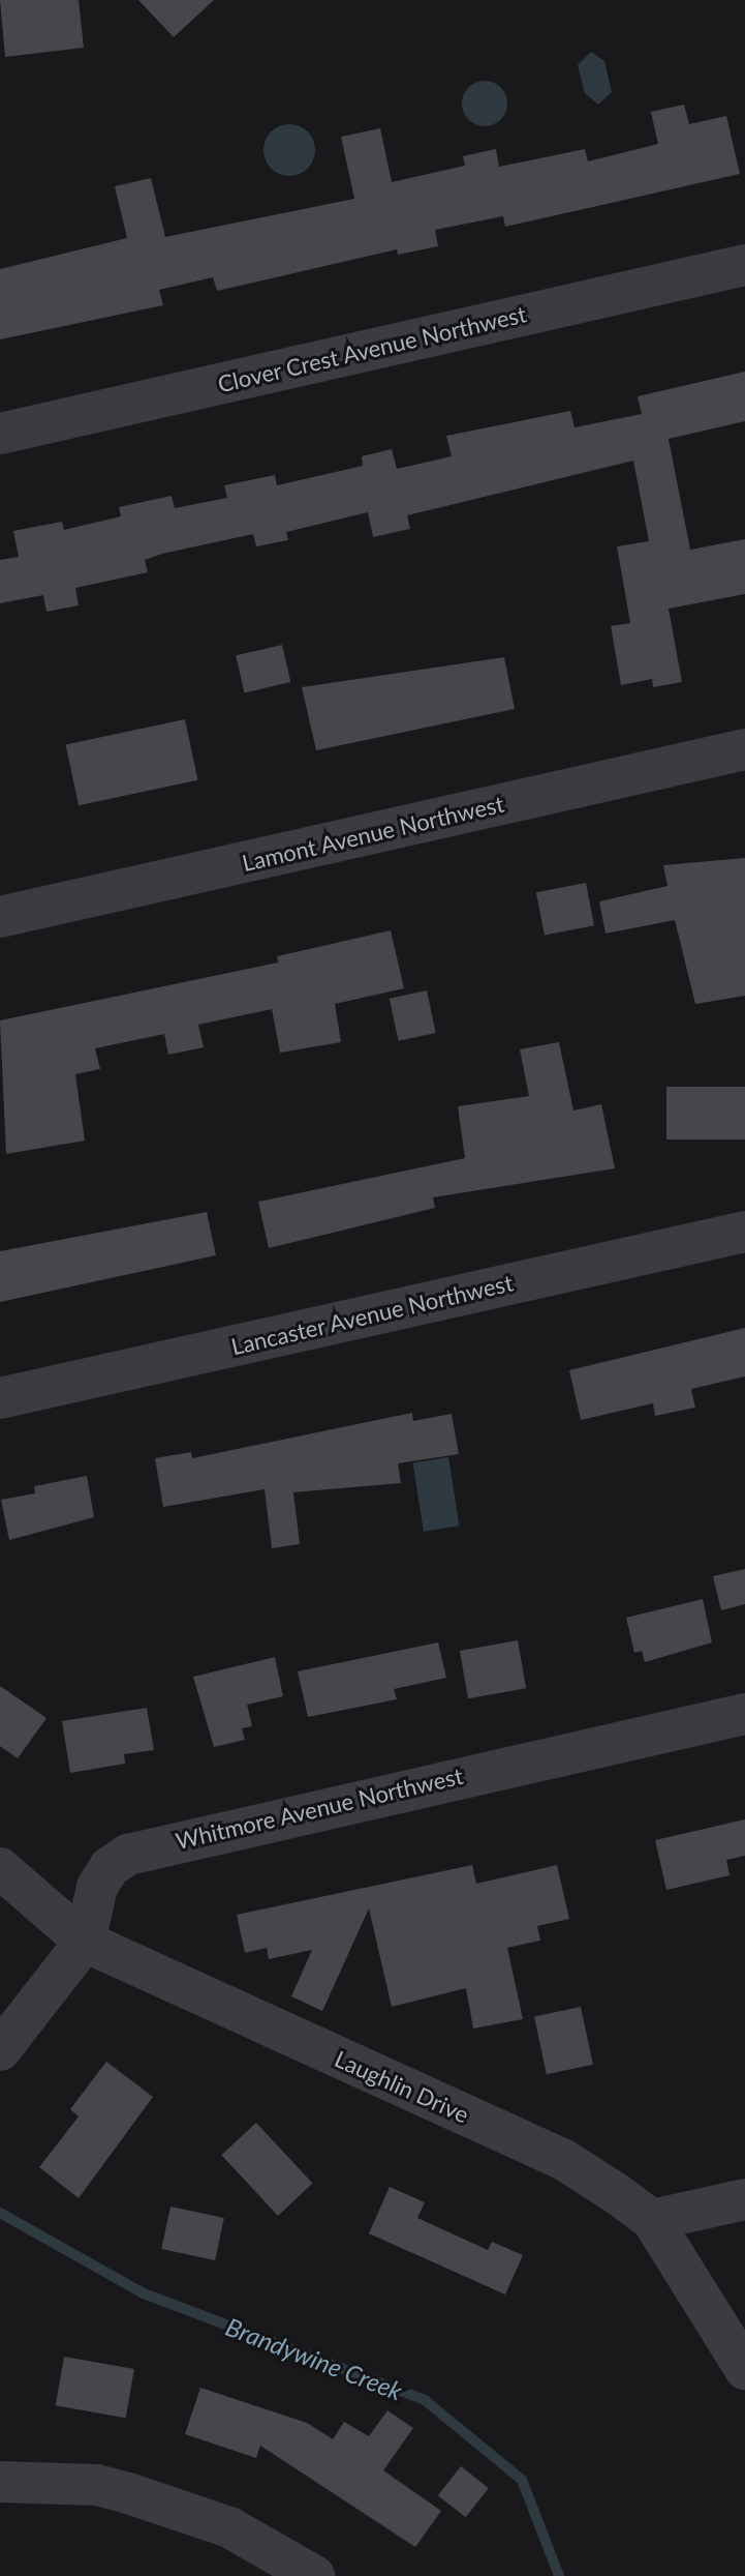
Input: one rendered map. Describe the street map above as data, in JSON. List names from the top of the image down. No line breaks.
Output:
{"streets":{"street":["Clover Crest Avenue Northwest","Lamont Avenue Northwest","Lancaster Avenue Northwest","Whitmore Avenue Northwest","Laughlin Drive"]},"crossings":[["Whitmore Avenue Northwest","Laughlin Drive"]],"water":["Brandywine Creek"]}
